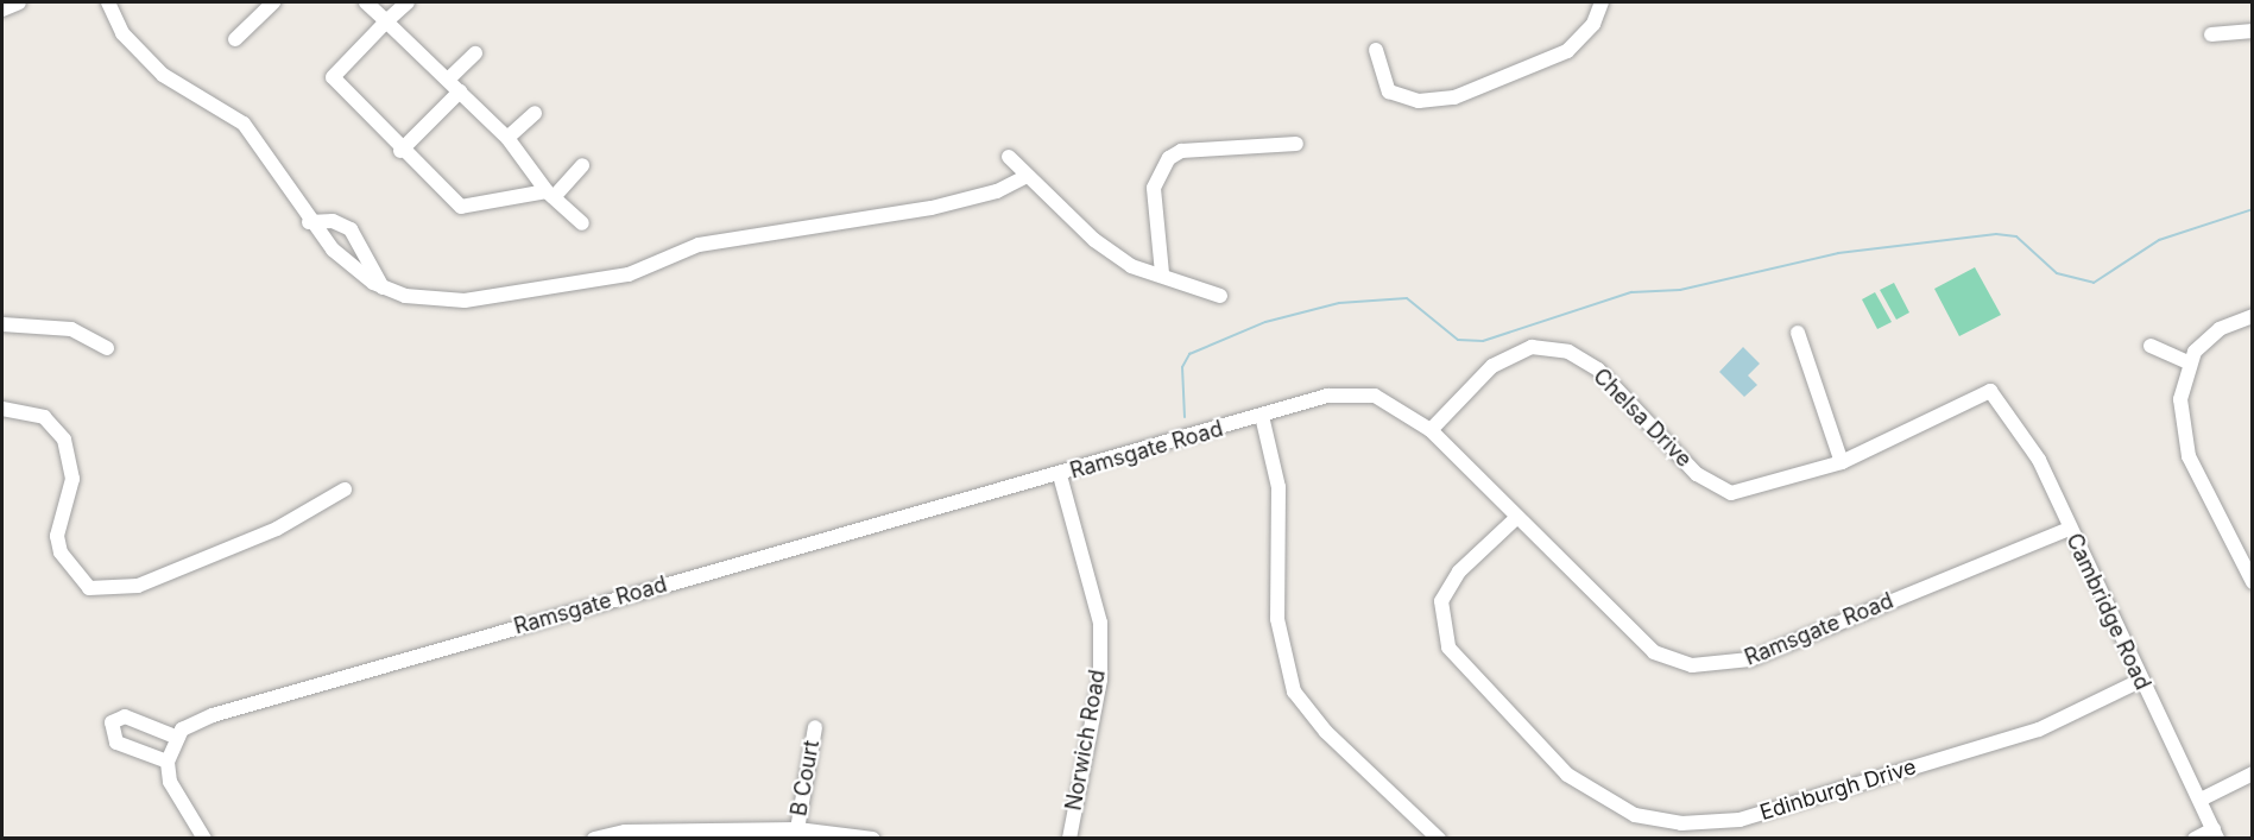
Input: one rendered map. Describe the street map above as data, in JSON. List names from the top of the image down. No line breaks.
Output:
{"streets":{"street":["Chelsa Drive","Ramsgate Road","Cambridge Road","Norwich Road","B Court","Edinburgh Drive"]},"crossings":[["Chelsa Drive","Ramsgate Road"],["Chelsa Drive","Cambridge Road"],["Ramsgate Road","Cambridge Road"],["Ramsgate Road","Norwich Road"],["Ramsgate Road","Edinburgh Drive"],["Cambridge Road","Edinburgh Drive"]]}
